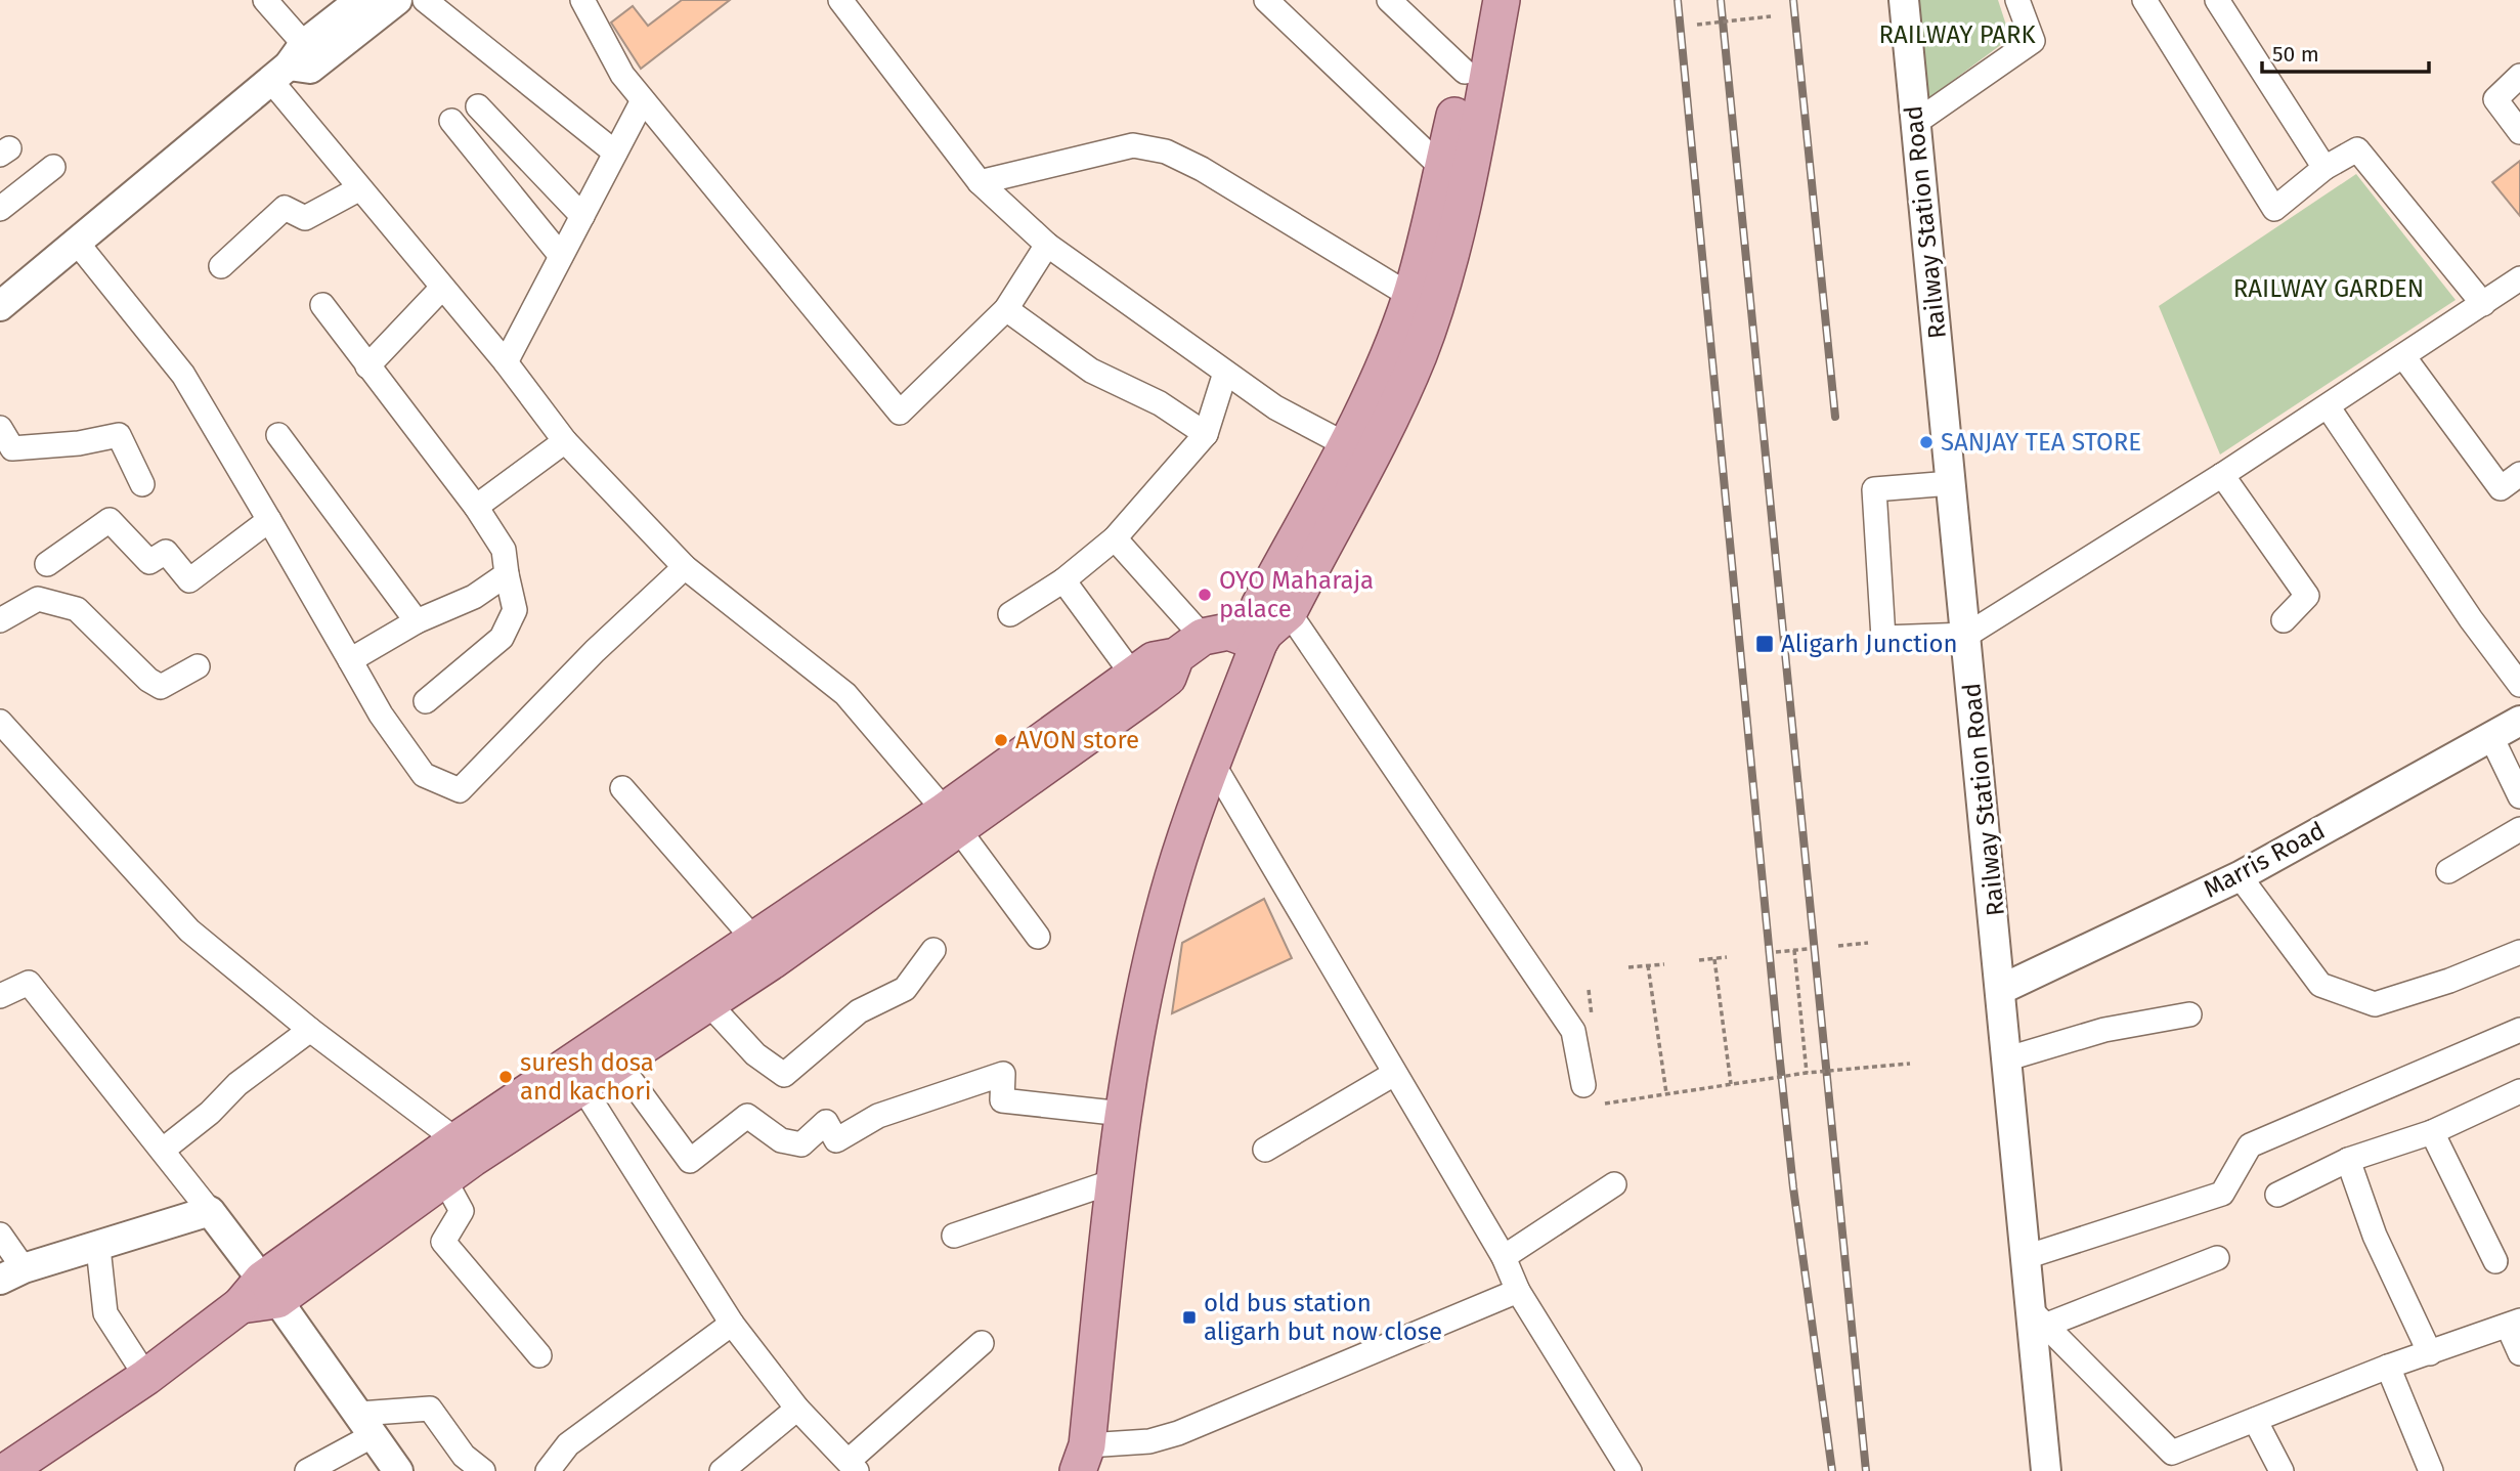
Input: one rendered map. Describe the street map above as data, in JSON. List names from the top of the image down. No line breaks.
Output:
{"streets":{"street":["Railway Station Road","Marris Road"]},"crossings":[["Railway Station Road","Marris Road"]],"parks":["RAILWAY PARK","RAILWAY GARDEN"],"places":{"other":["SANJAY TEA STORE","OYO Maharaja palace","AVON store","suresh dosa and kachori"],"transit":["Aligarh Junction","old bus station aligarh but now close"]},"scale_bar":"50 m"}
